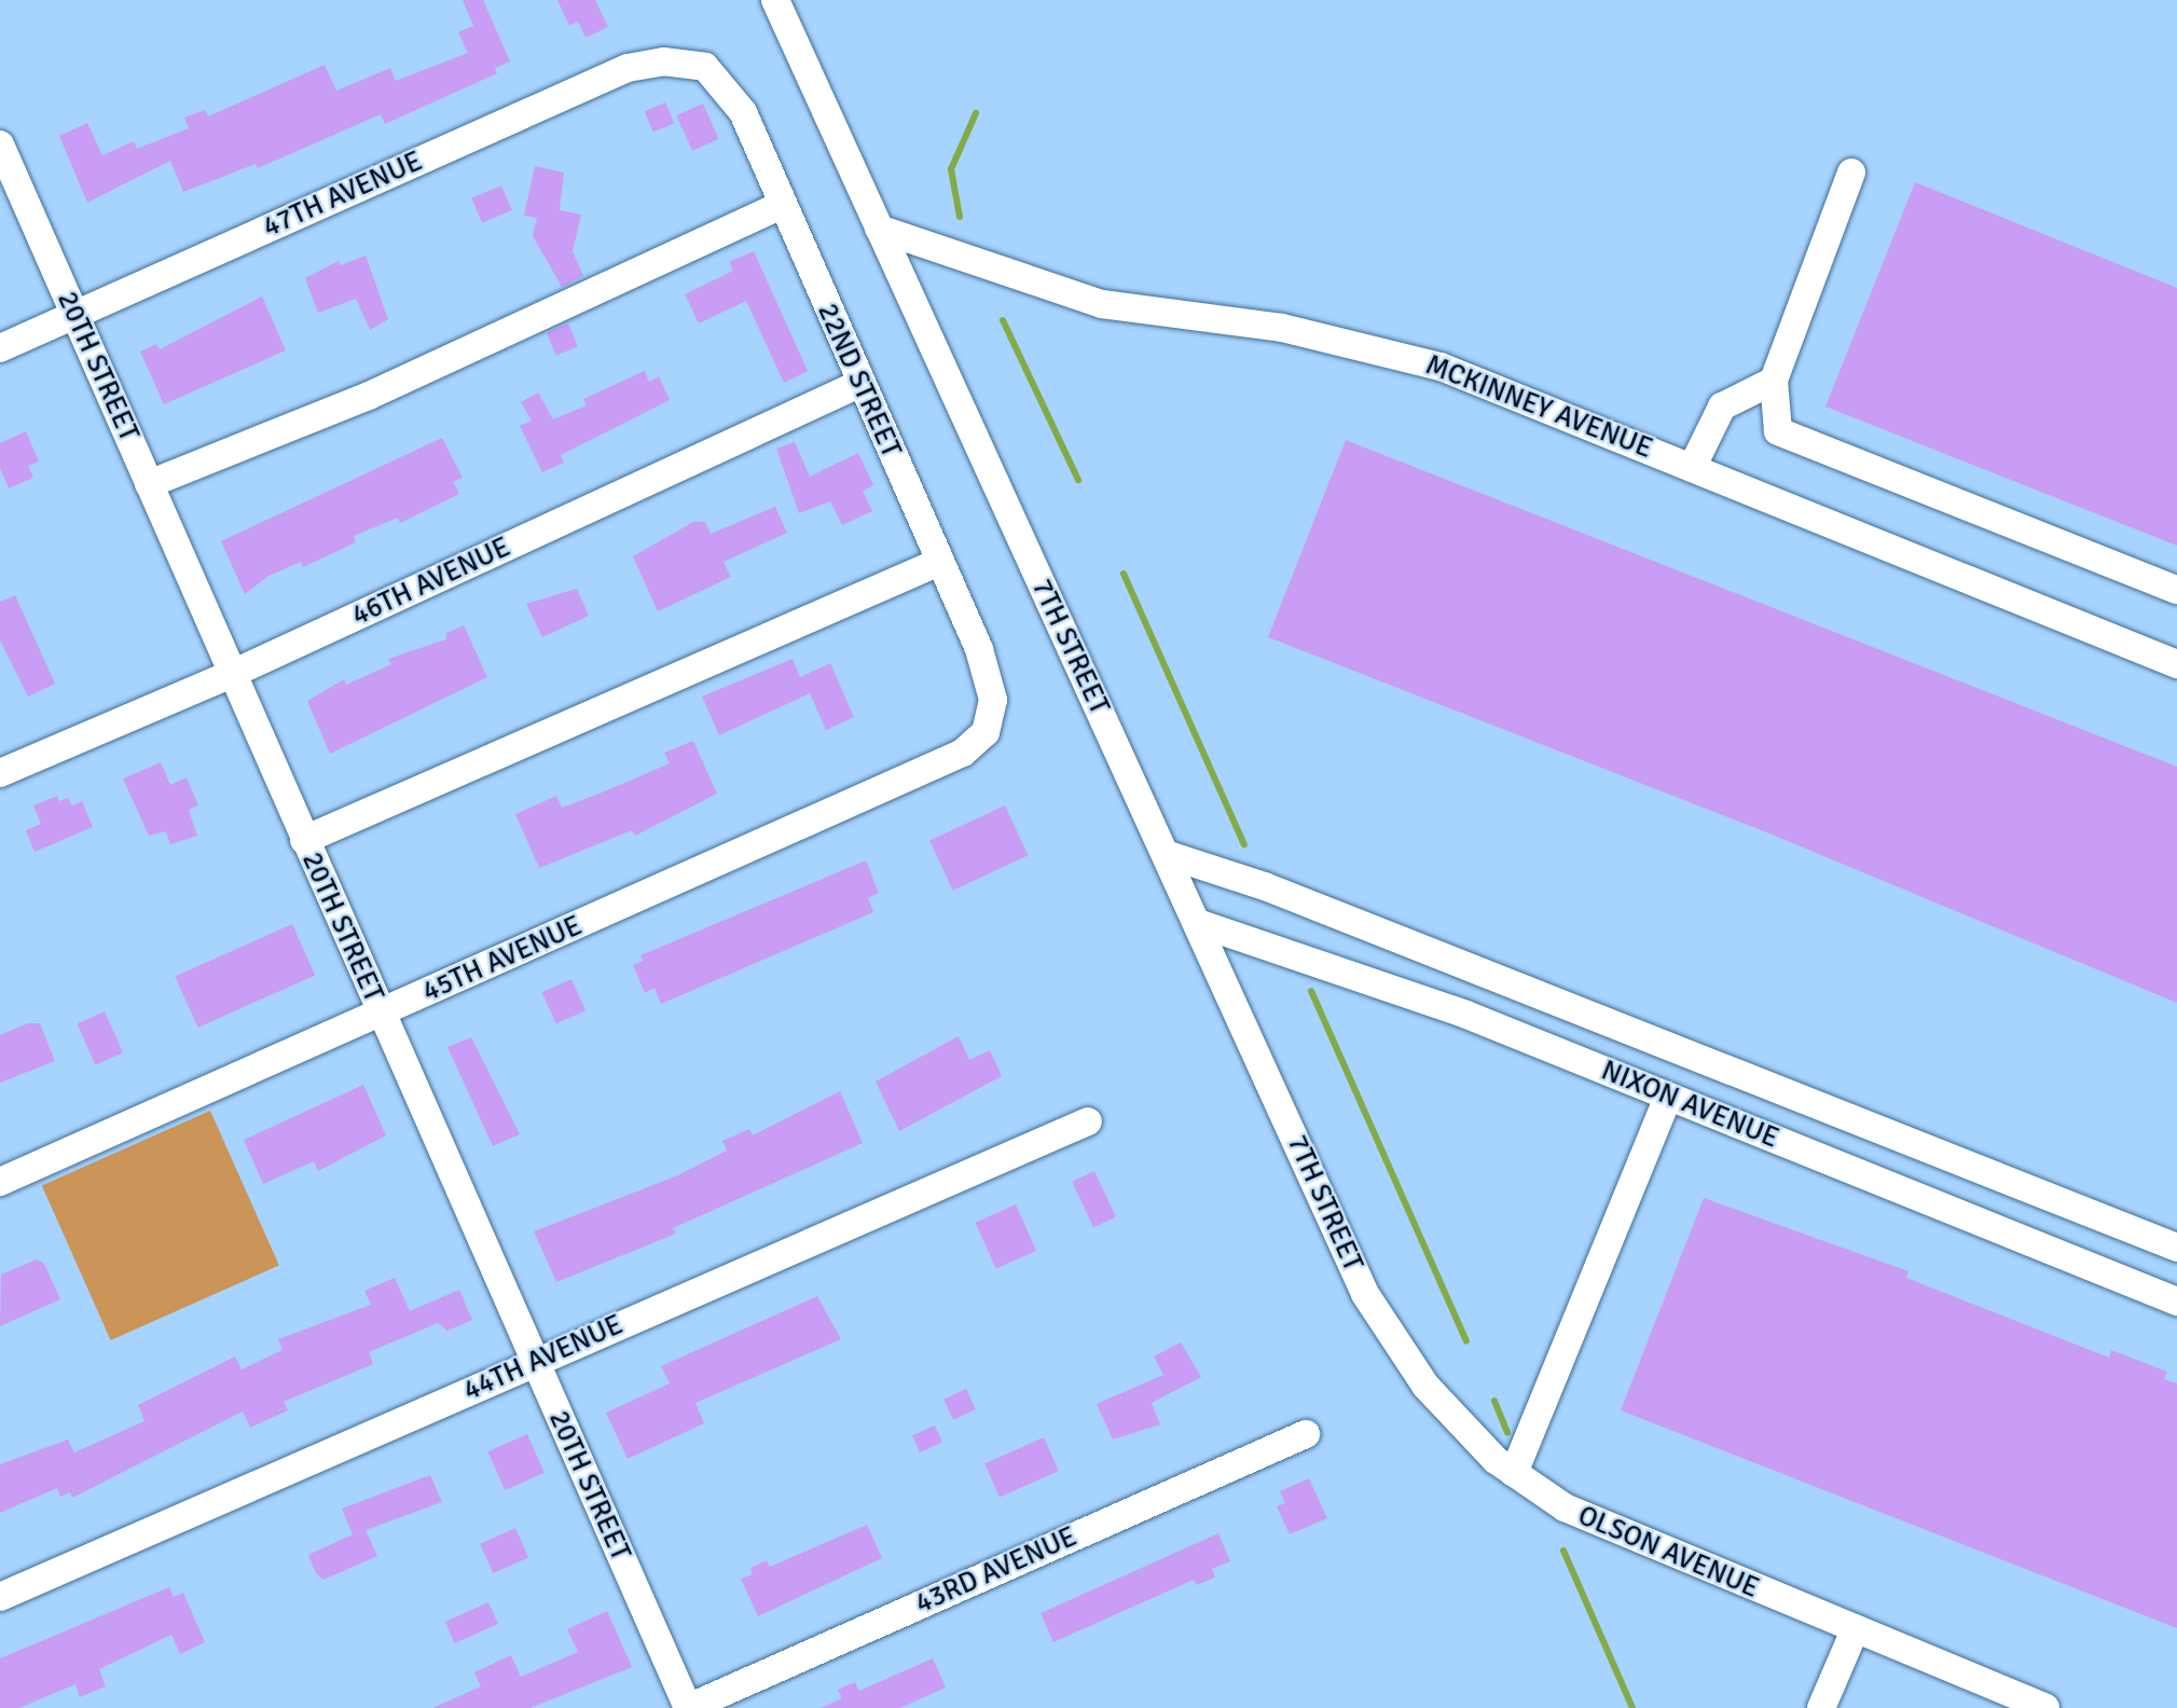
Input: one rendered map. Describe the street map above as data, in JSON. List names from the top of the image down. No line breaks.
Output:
{"streets":{"street":["47TH AVENUE","20TH STREET","22ND STREET","MCKINNEY AVENUE","46TH AVENUE","7TH STREET","45TH AVENUE","NIXON AVENUE","44TH AVENUE","OLSON AVENUE","43RD AVENUE"]},"crossings":[["47TH AVENUE","20TH STREET"],["47TH AVENUE","22ND STREET"],["20TH STREET","46TH AVENUE"],["20TH STREET","45TH AVENUE"],["20TH STREET","44TH AVENUE"],["20TH STREET","43RD AVENUE"],["22ND STREET","46TH AVENUE"],["22ND STREET","45TH AVENUE"],["MCKINNEY AVENUE","7TH STREET"],["7TH STREET","NIXON AVENUE"],["7TH STREET","OLSON AVENUE"]]}
